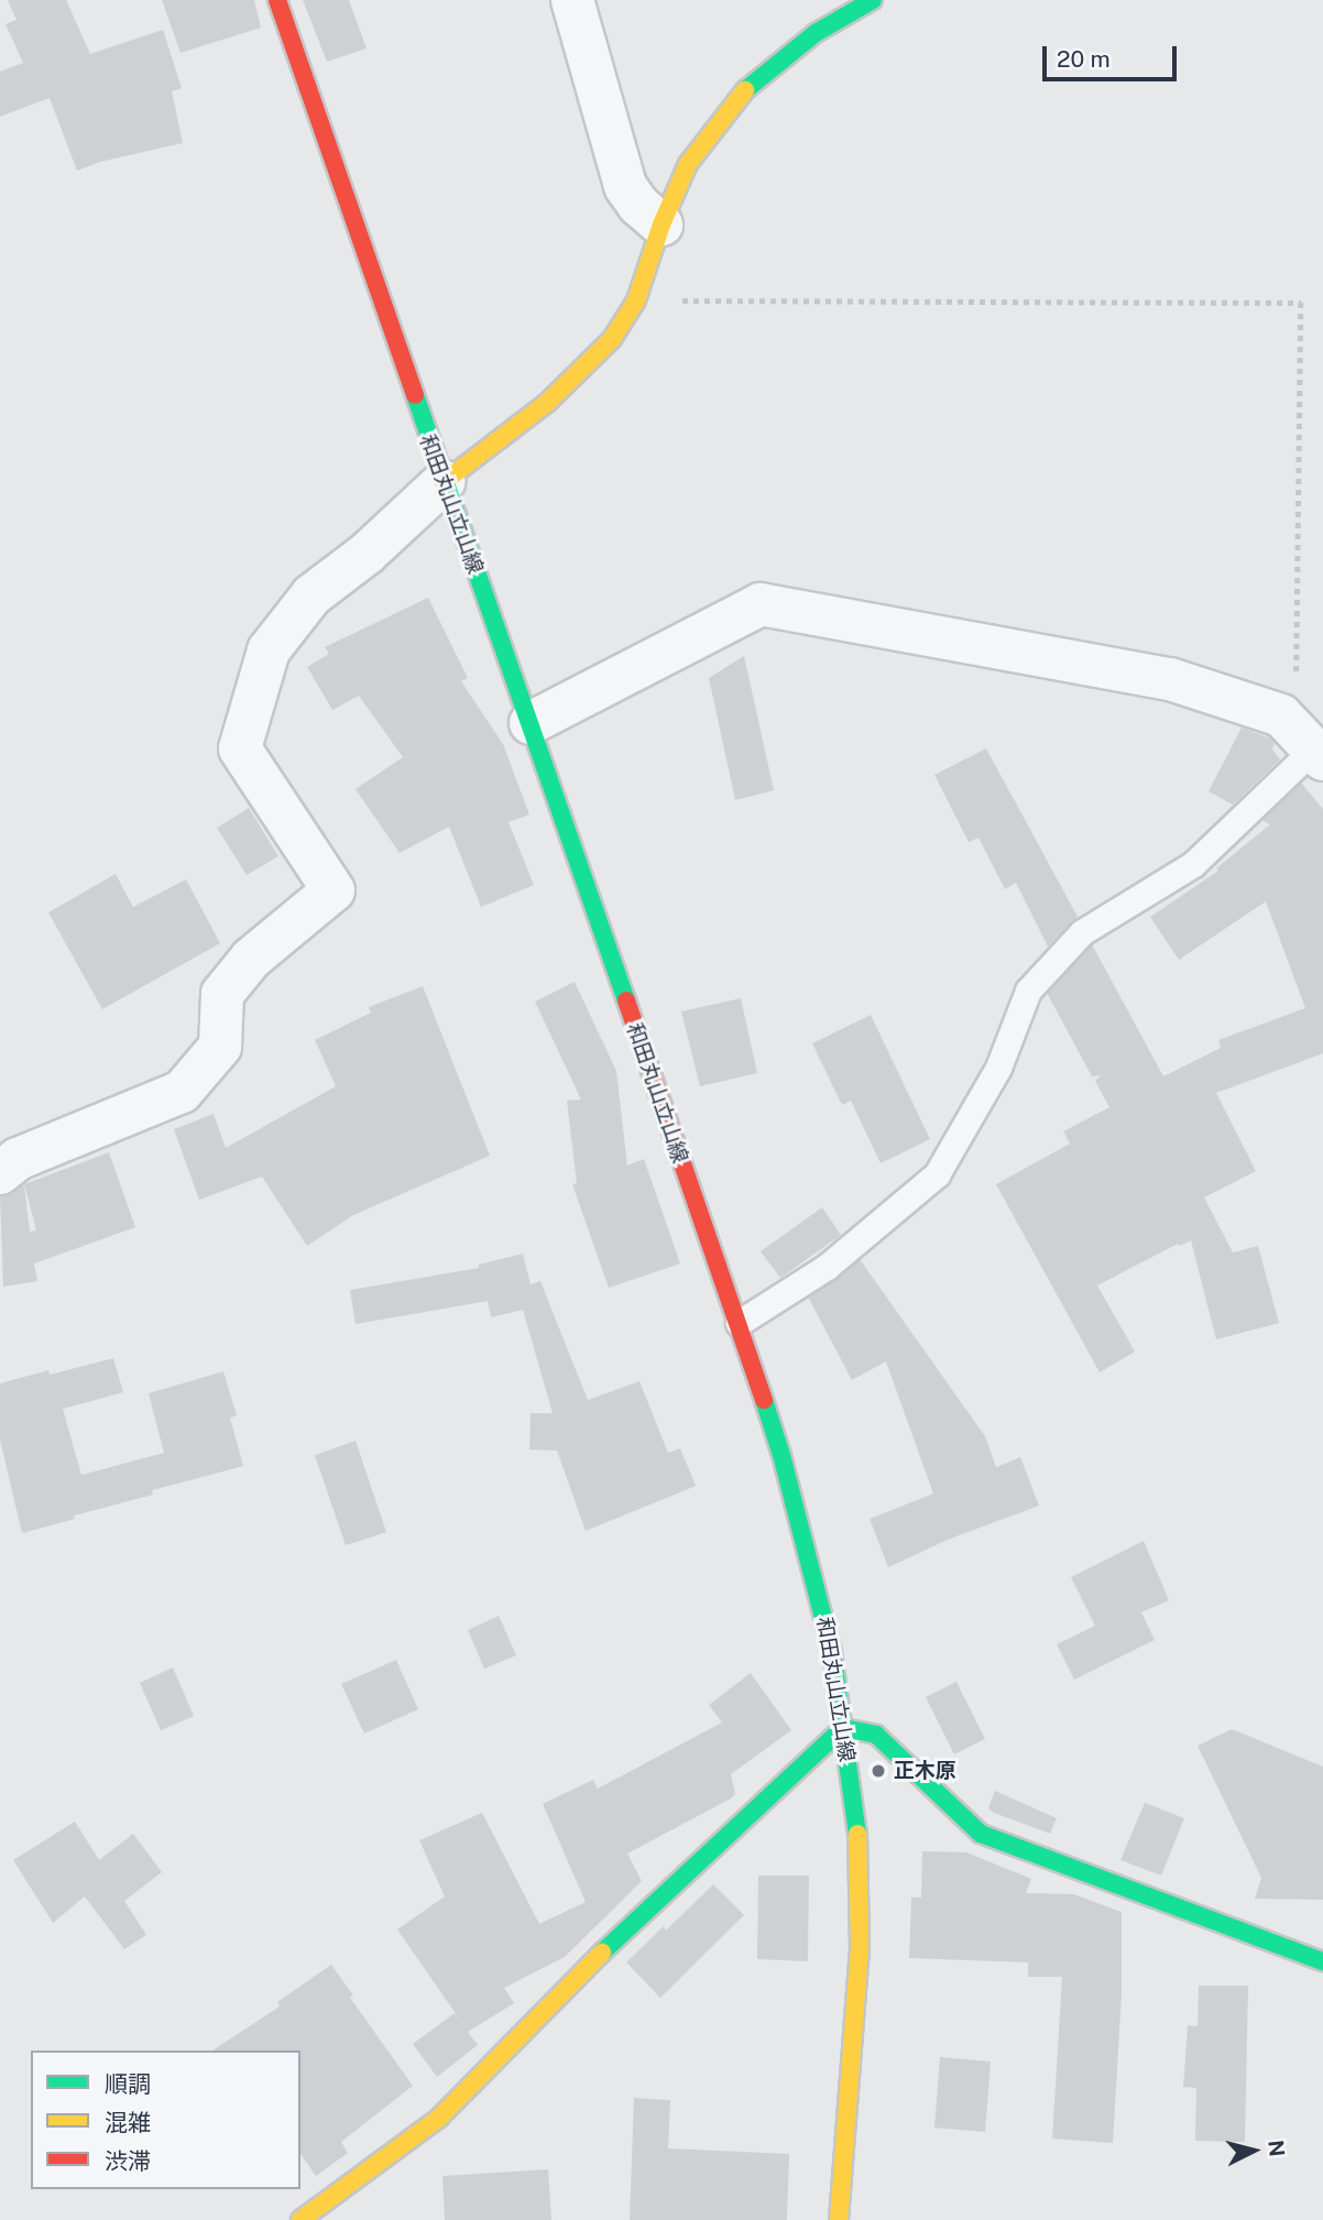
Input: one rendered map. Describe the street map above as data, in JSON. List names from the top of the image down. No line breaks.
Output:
{"streets":{"main road":["和田丸山立山線"]},"places":["正木原"],"legend":["順調","混雑","渋滞"],"scale_bar":"20 m","north":"right"}
